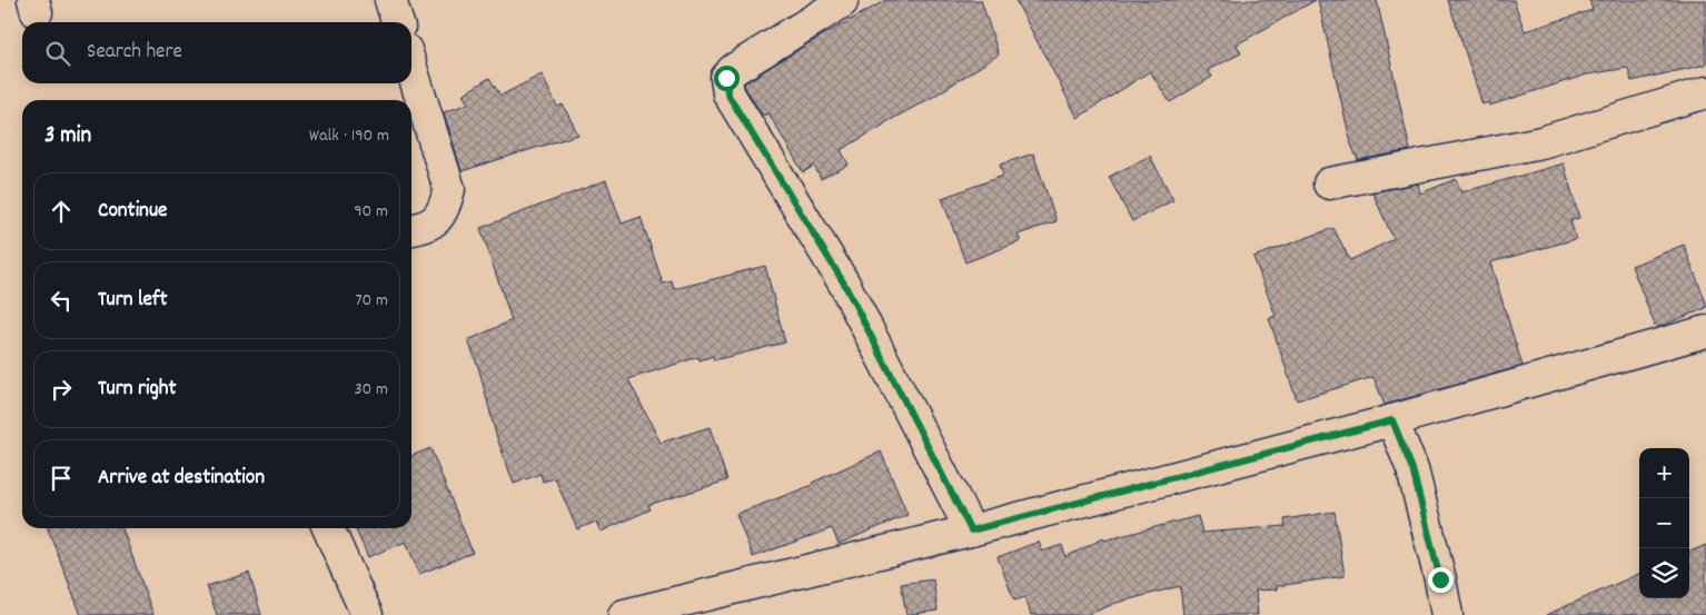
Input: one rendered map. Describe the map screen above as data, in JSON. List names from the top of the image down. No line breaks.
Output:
{"page":{"search":"Search here","heading":["3 min","Walk · 190 m"],"list":[["Continue","90 m"],["Turn left","70 m"],["Turn right","30 m"],"Arrive at destination"],"map_buttons":["+","−"]}}
